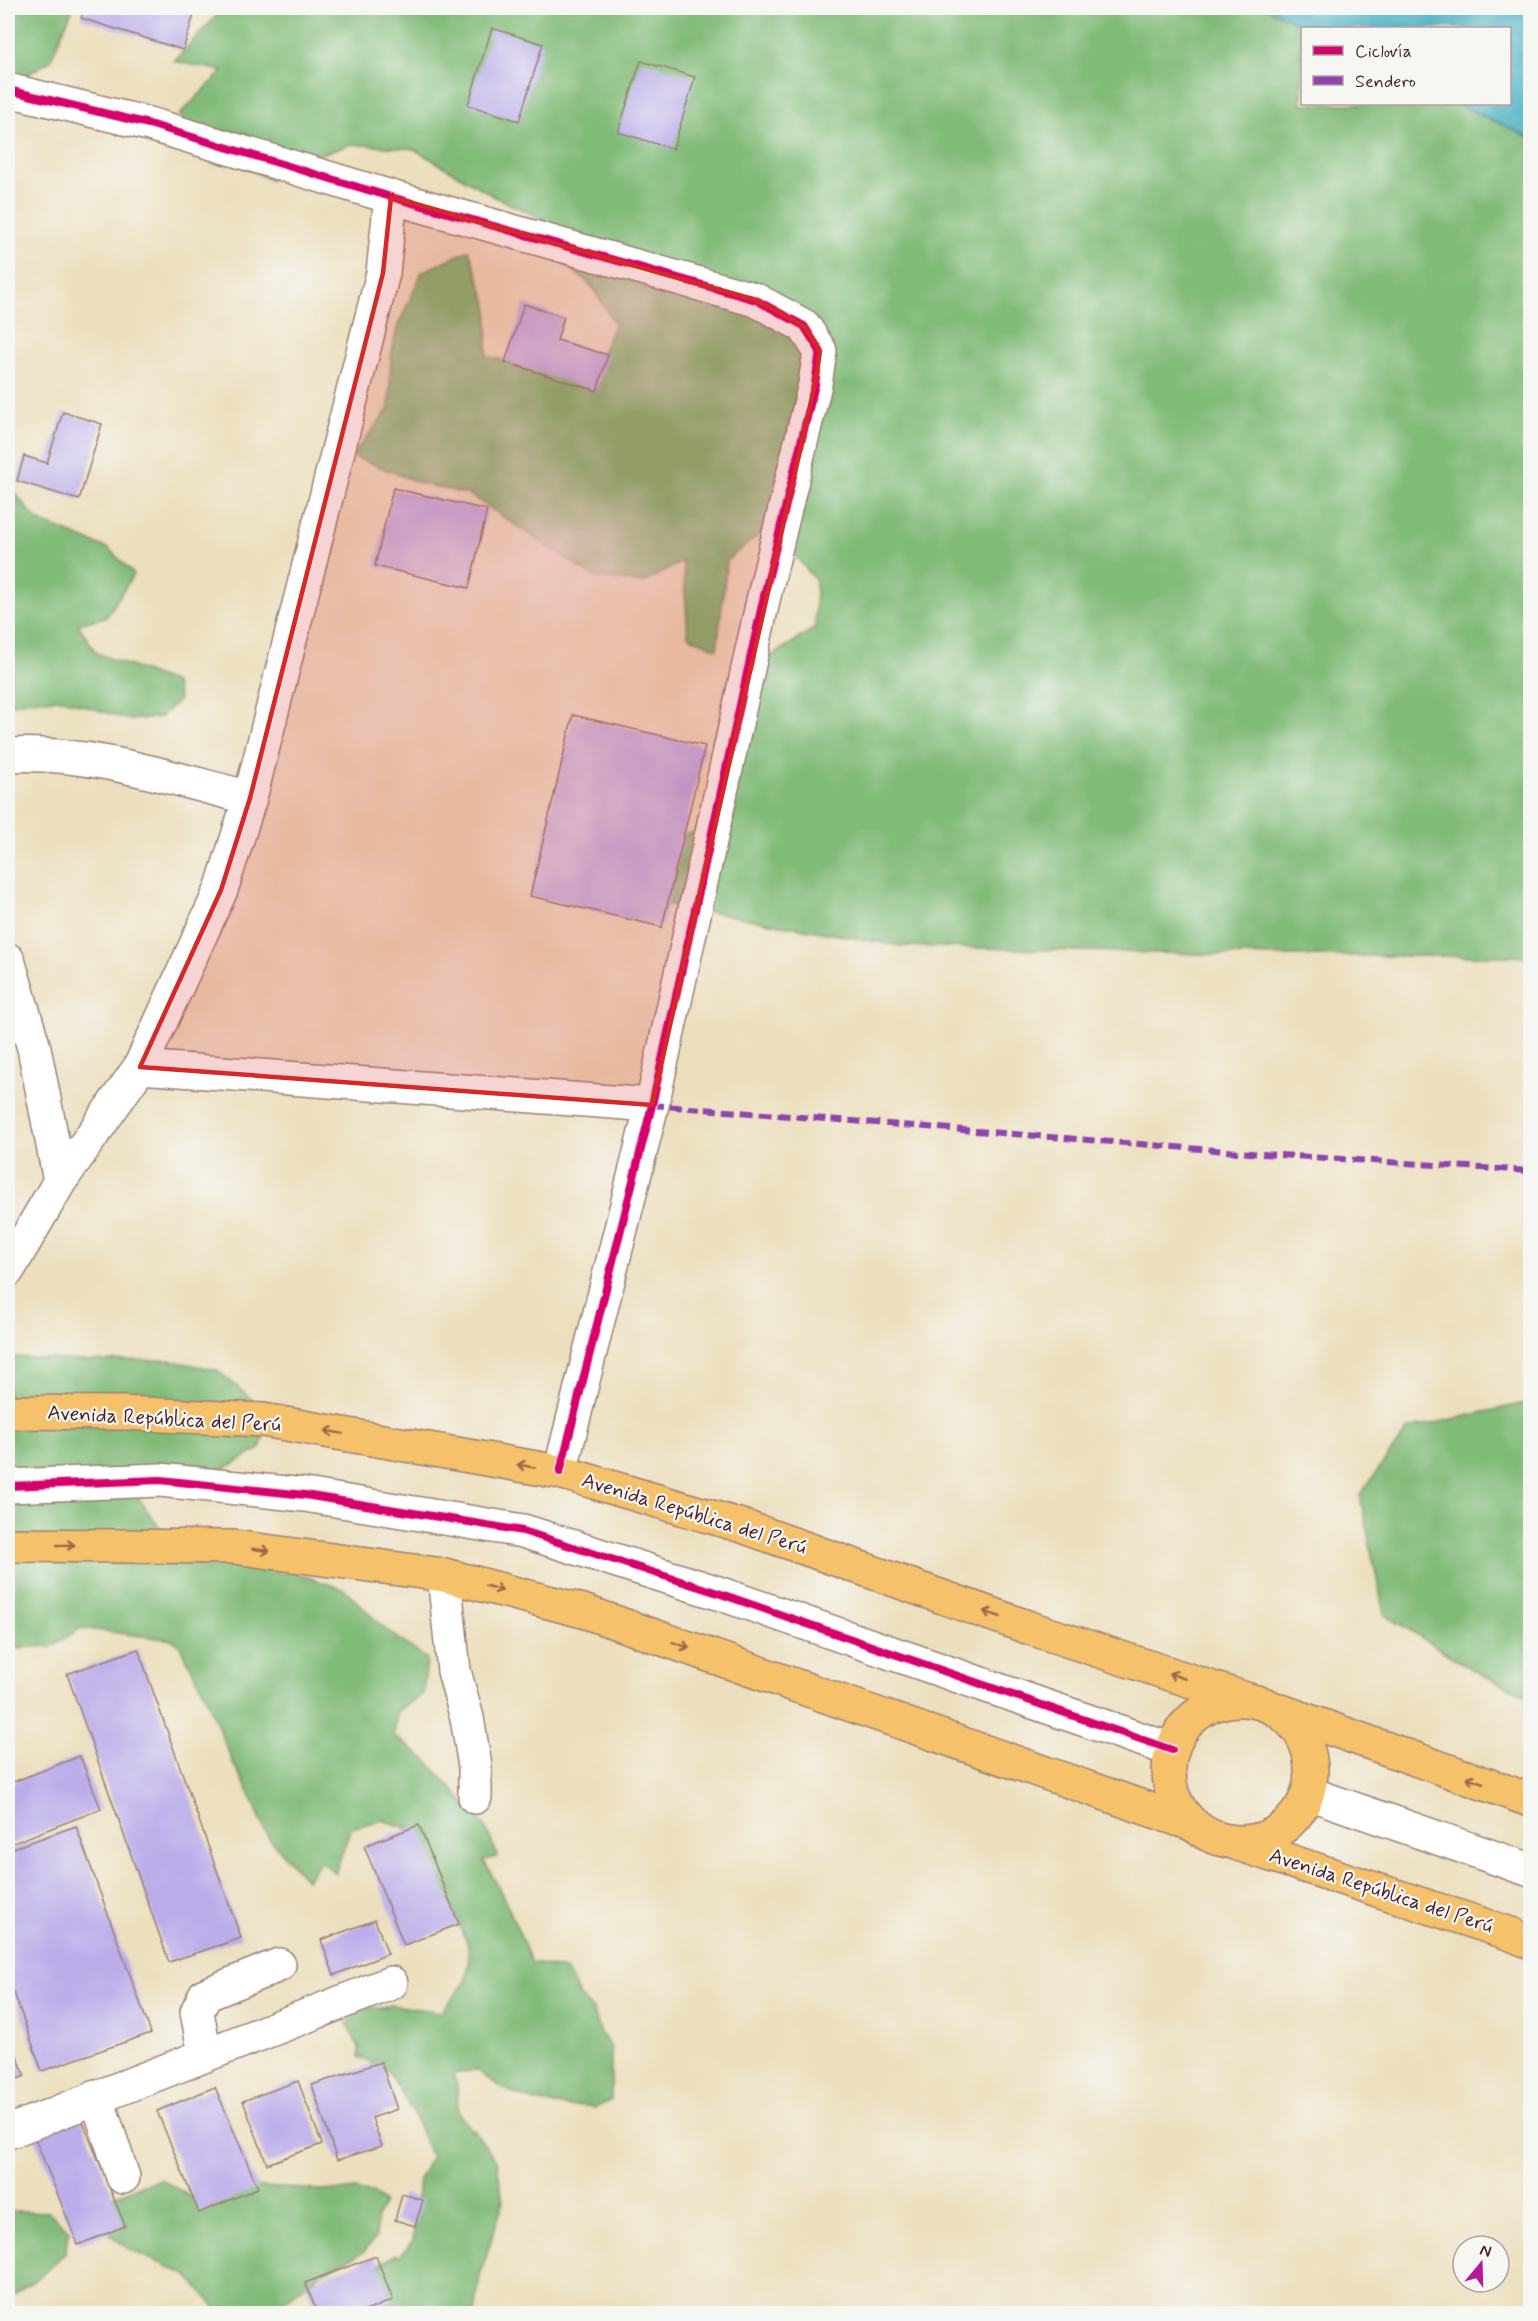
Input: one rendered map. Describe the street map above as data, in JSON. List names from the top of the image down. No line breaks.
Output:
{"streets":{"highway":["Avenida República del Perú"]},"legend":["Ciclovía","Sendero"],"north":"top"}
